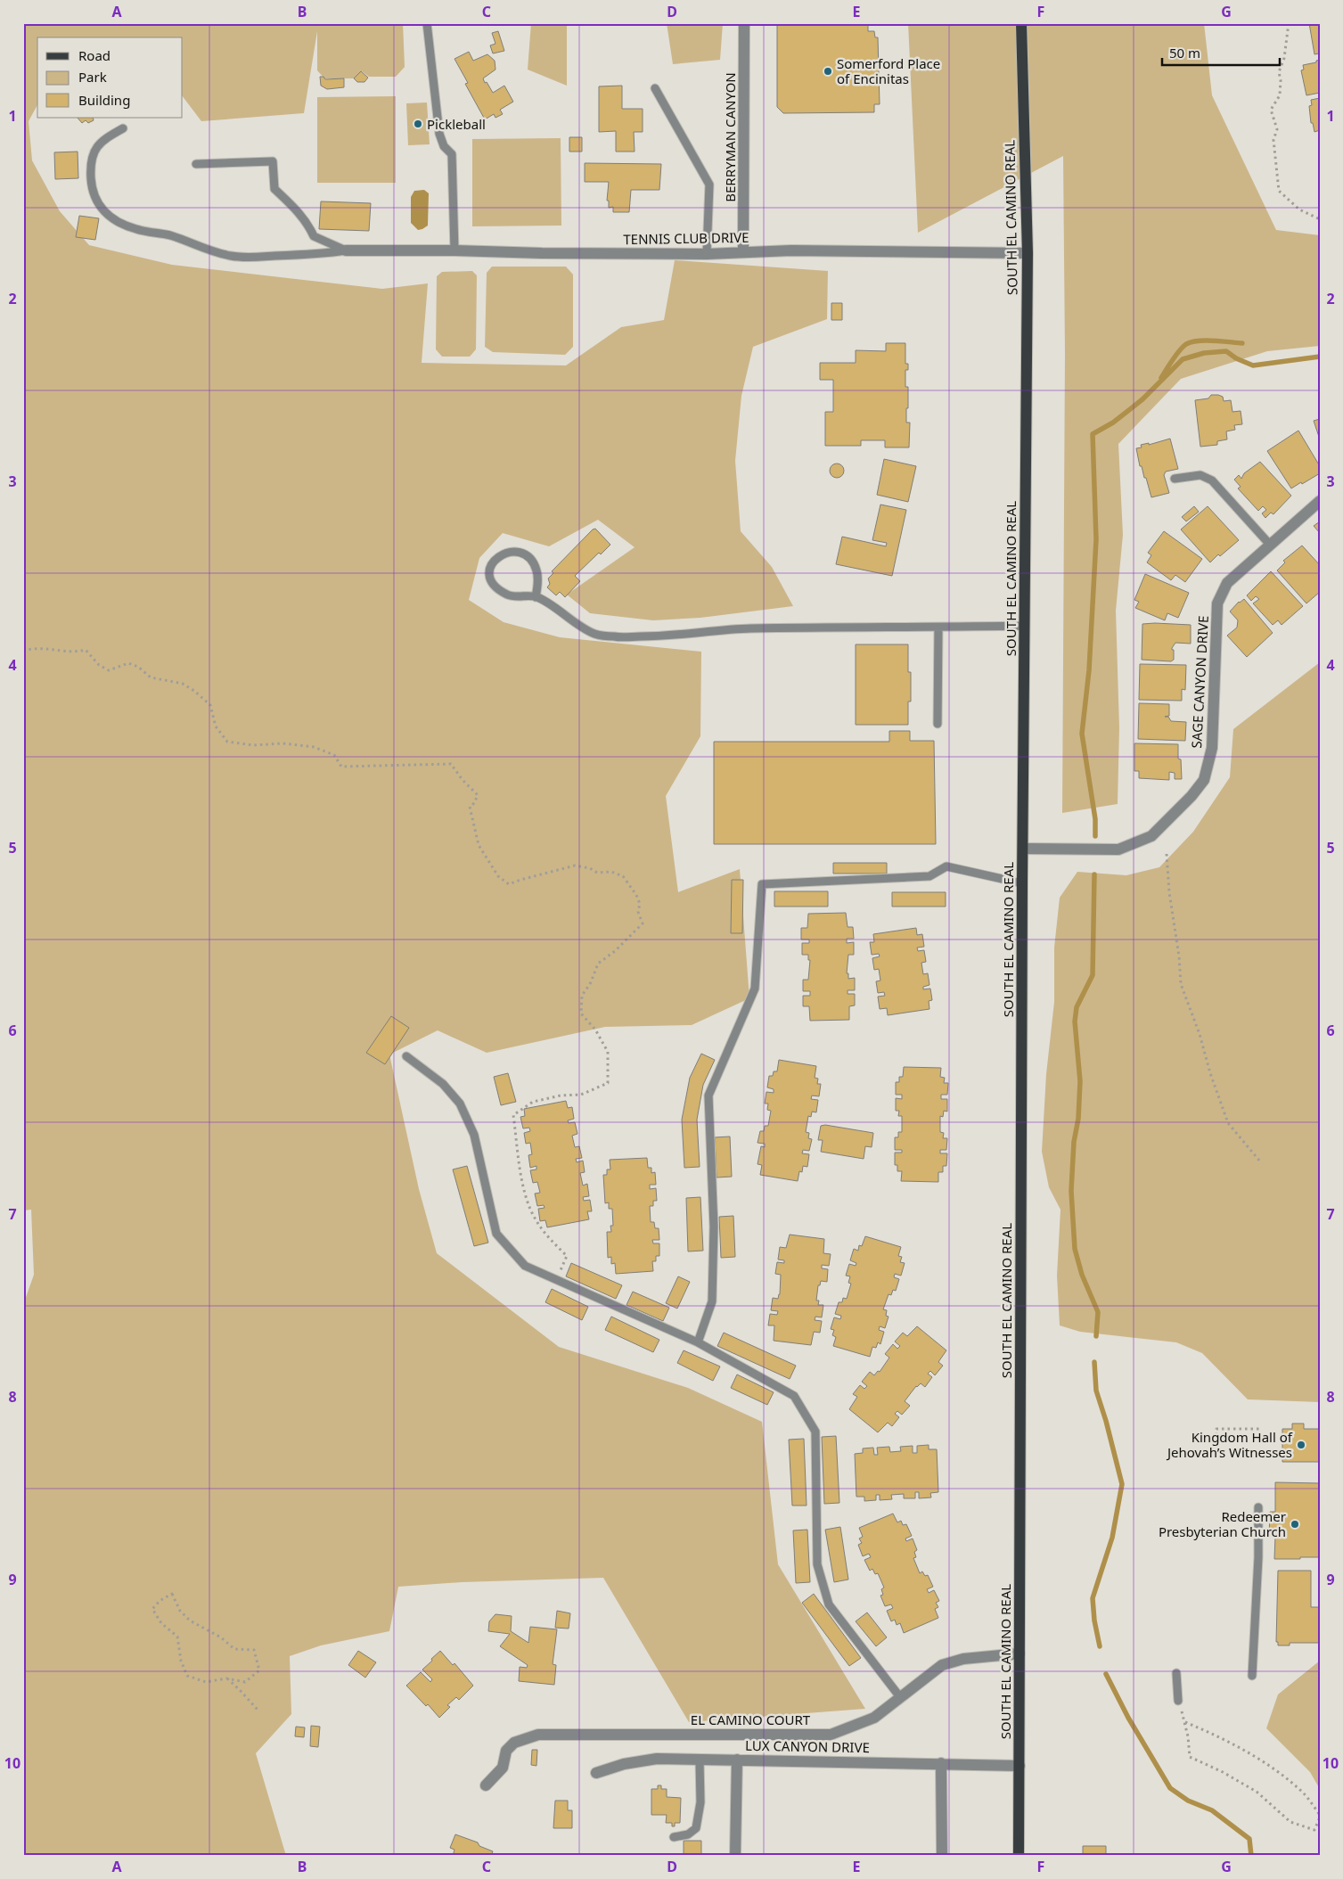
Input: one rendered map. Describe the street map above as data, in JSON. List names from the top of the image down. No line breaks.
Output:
{"streets":{"main road":["SOUTH EL CAMINO REAL"],"street":["BERRYMAN CANYON","TENNIS CLUB DRIVE","SAGE CANYON DRIVE","EL CAMINO COURT","LUX CANYON DRIVE"]},"crossings":[["BERRYMAN CANYON","TENNIS CLUB DRIVE"],["SOUTH EL CAMINO REAL","TENNIS CLUB DRIVE"],["SOUTH EL CAMINO REAL","SAGE CANYON DRIVE"],["SOUTH EL CAMINO REAL","EL CAMINO COURT"],["SOUTH EL CAMINO REAL","LUX CANYON DRIVE"]],"places":["Somerford Place of Encinitas","Pickleball","Kingdom Hall of Jehovah’s Witnesses","Redeemer Presbyterian Church"],"legend":["Road","Park","Building"],"scale_bar":"50 m","grid":{"columns":["A","B","C","D","E","F","G"],"rows":["1","2","3","4","5","6","7","8","9","10"]}}
